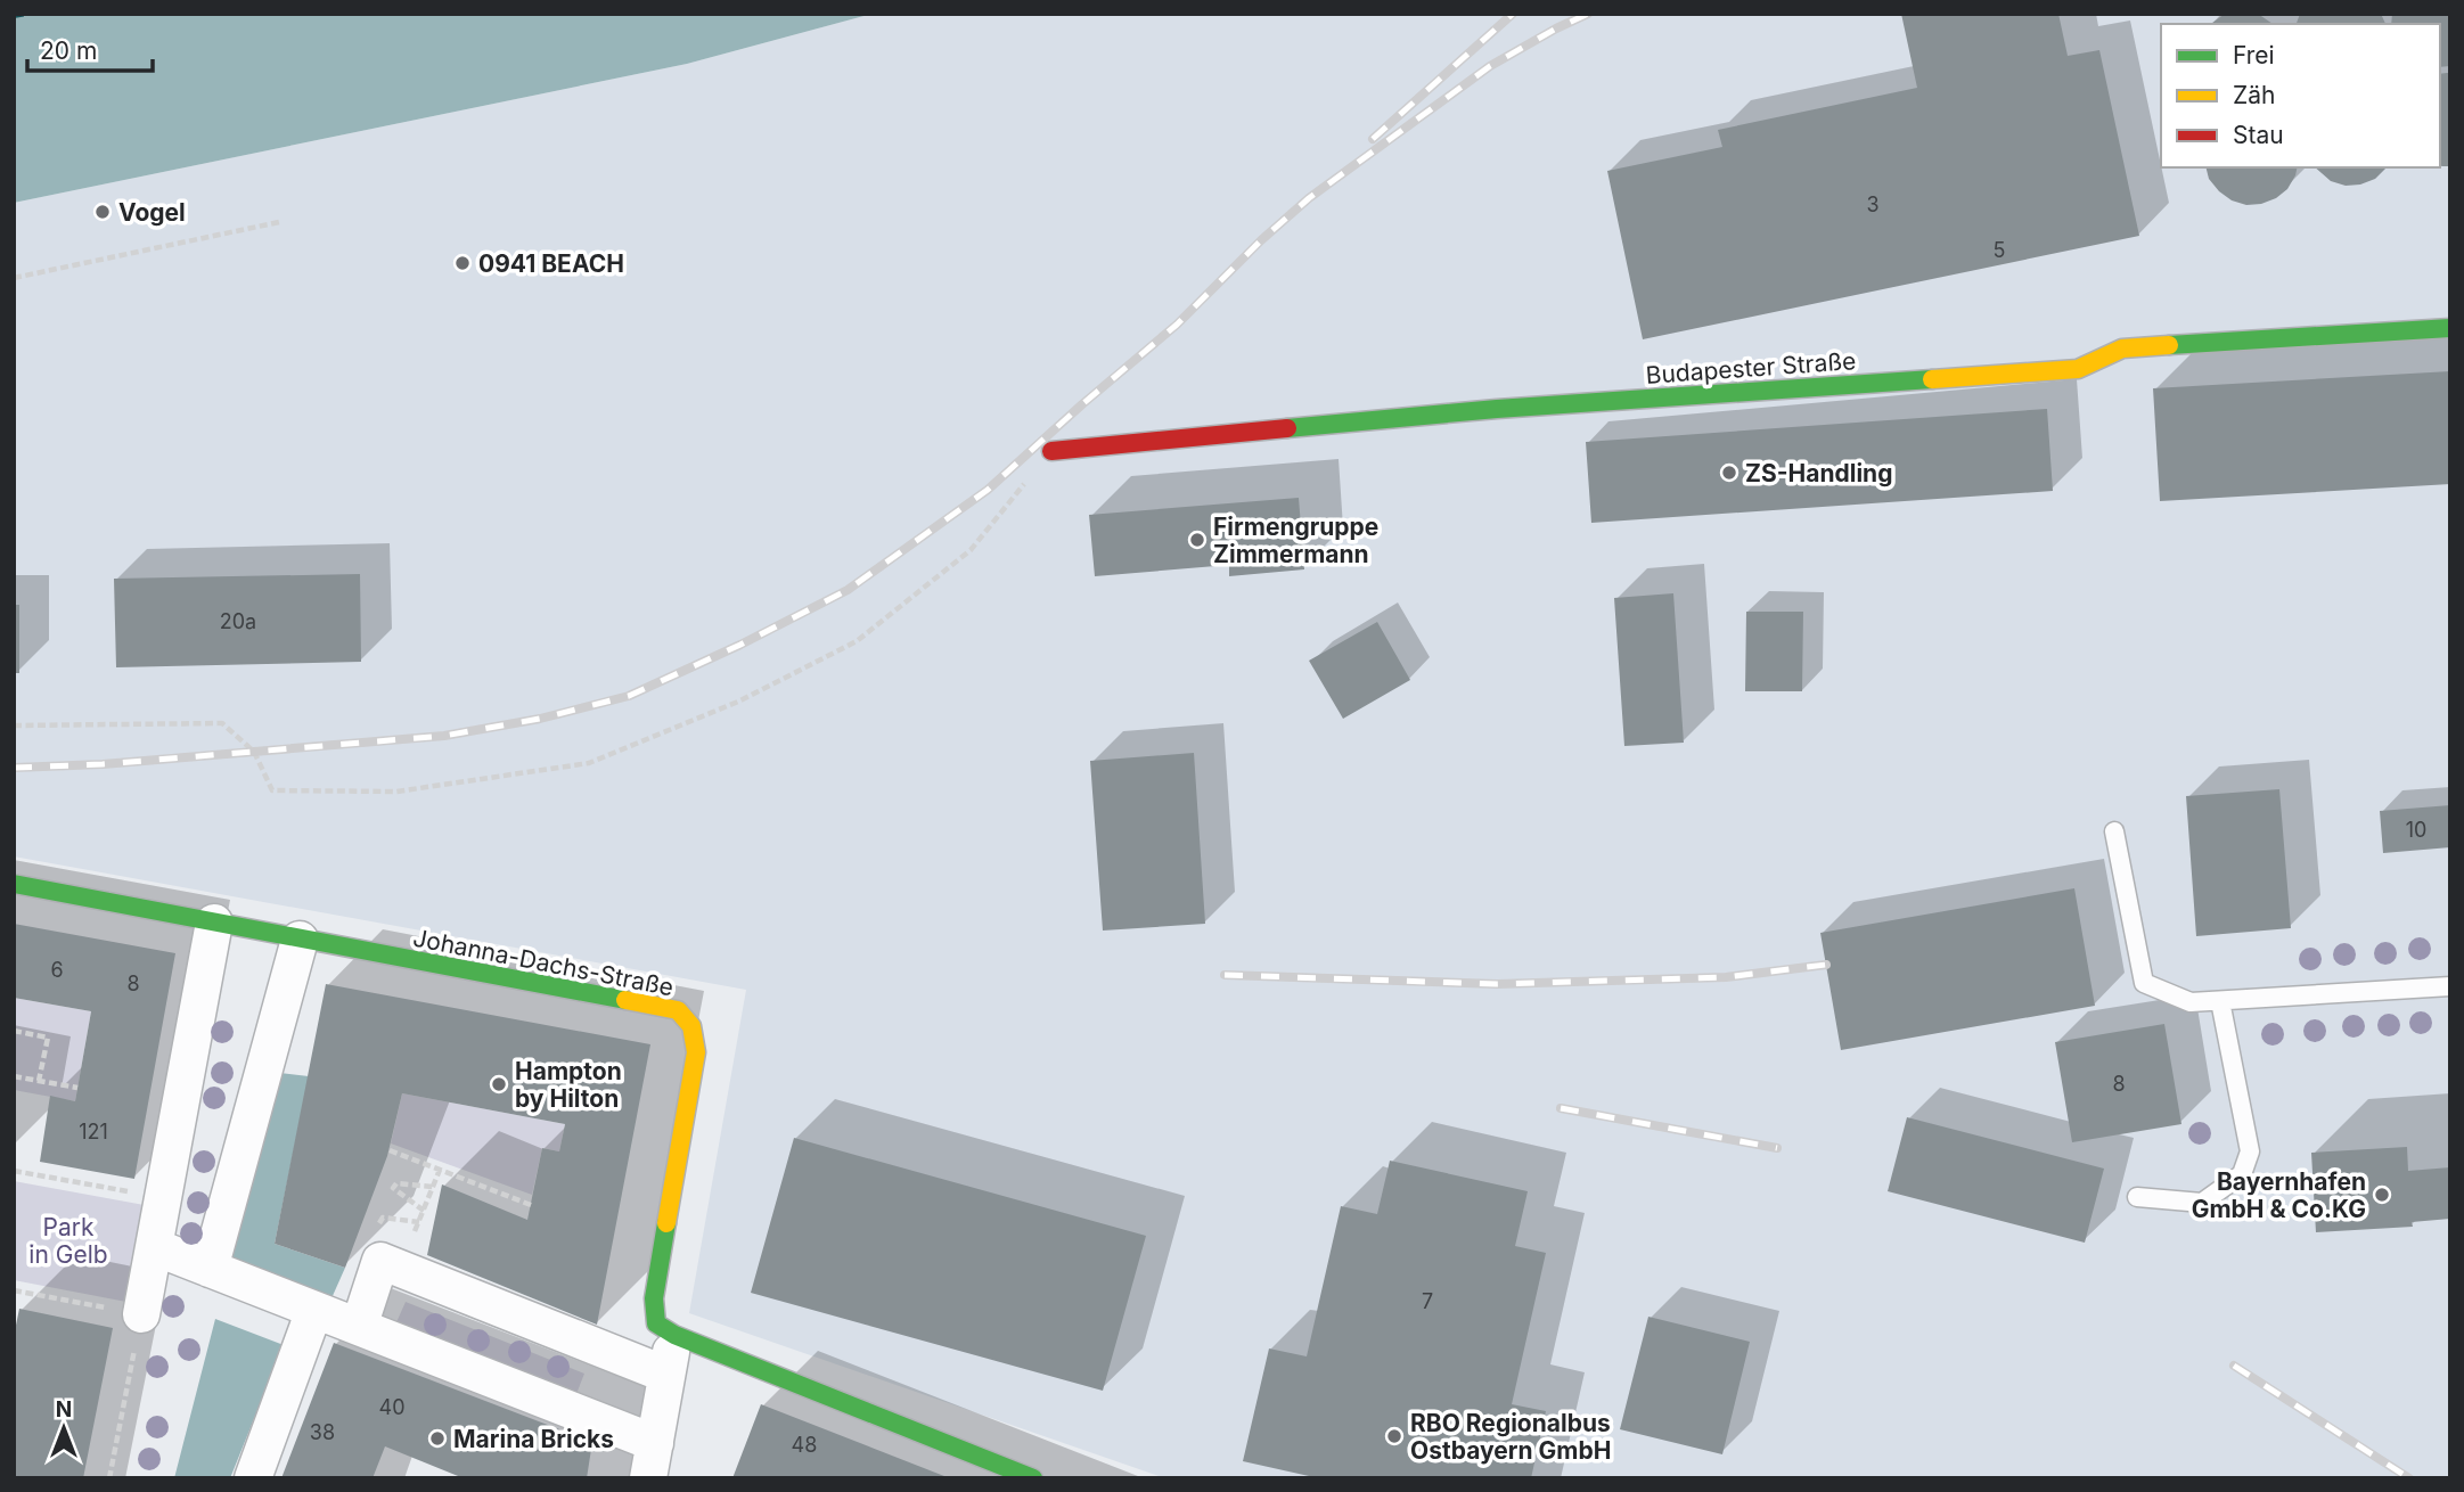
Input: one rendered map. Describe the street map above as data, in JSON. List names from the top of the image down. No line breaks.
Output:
{"streets":{"street":["Budapester Straße","Johanna-Dachs-Straße"]},"parks":["Park in Gelb"],"places":["Vogel","0941 BEACH","ZS-Handling","Firmengruppe Zimmermann","Hampton by Hilton","Bayernhafen GmbH & Co.KG","RBO Regionalbus Ostbayern GmbH","Marina Bricks"],"house_numbers":["3","5","20a","10","6","8","8","121","7","40","38","48"],"legend":["Frei","Zäh","Stau"],"scale_bar":"20 m","north":"top"}
